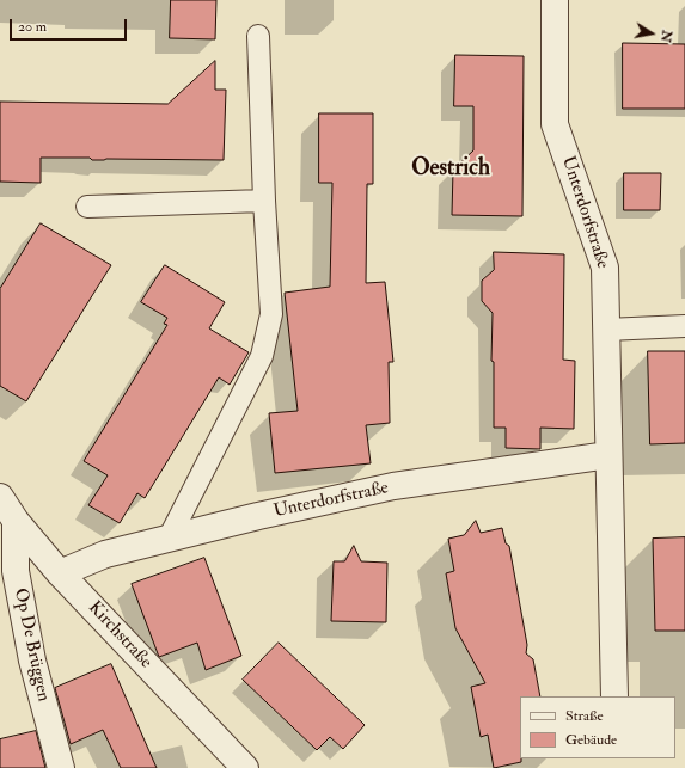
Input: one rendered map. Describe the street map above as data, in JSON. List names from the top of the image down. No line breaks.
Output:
{"streets":{"street":["Unterdorfstraße","Kirchstraße","Op De Brüggen"]},"crossings":[["Unterdorfstraße","Kirchstraße"],["Kirchstraße","Op De Brüggen"]],"districts":["Oestrich"],"legend":["Straße","Gebäude"],"scale_bar":"20 m","north":"right"}
